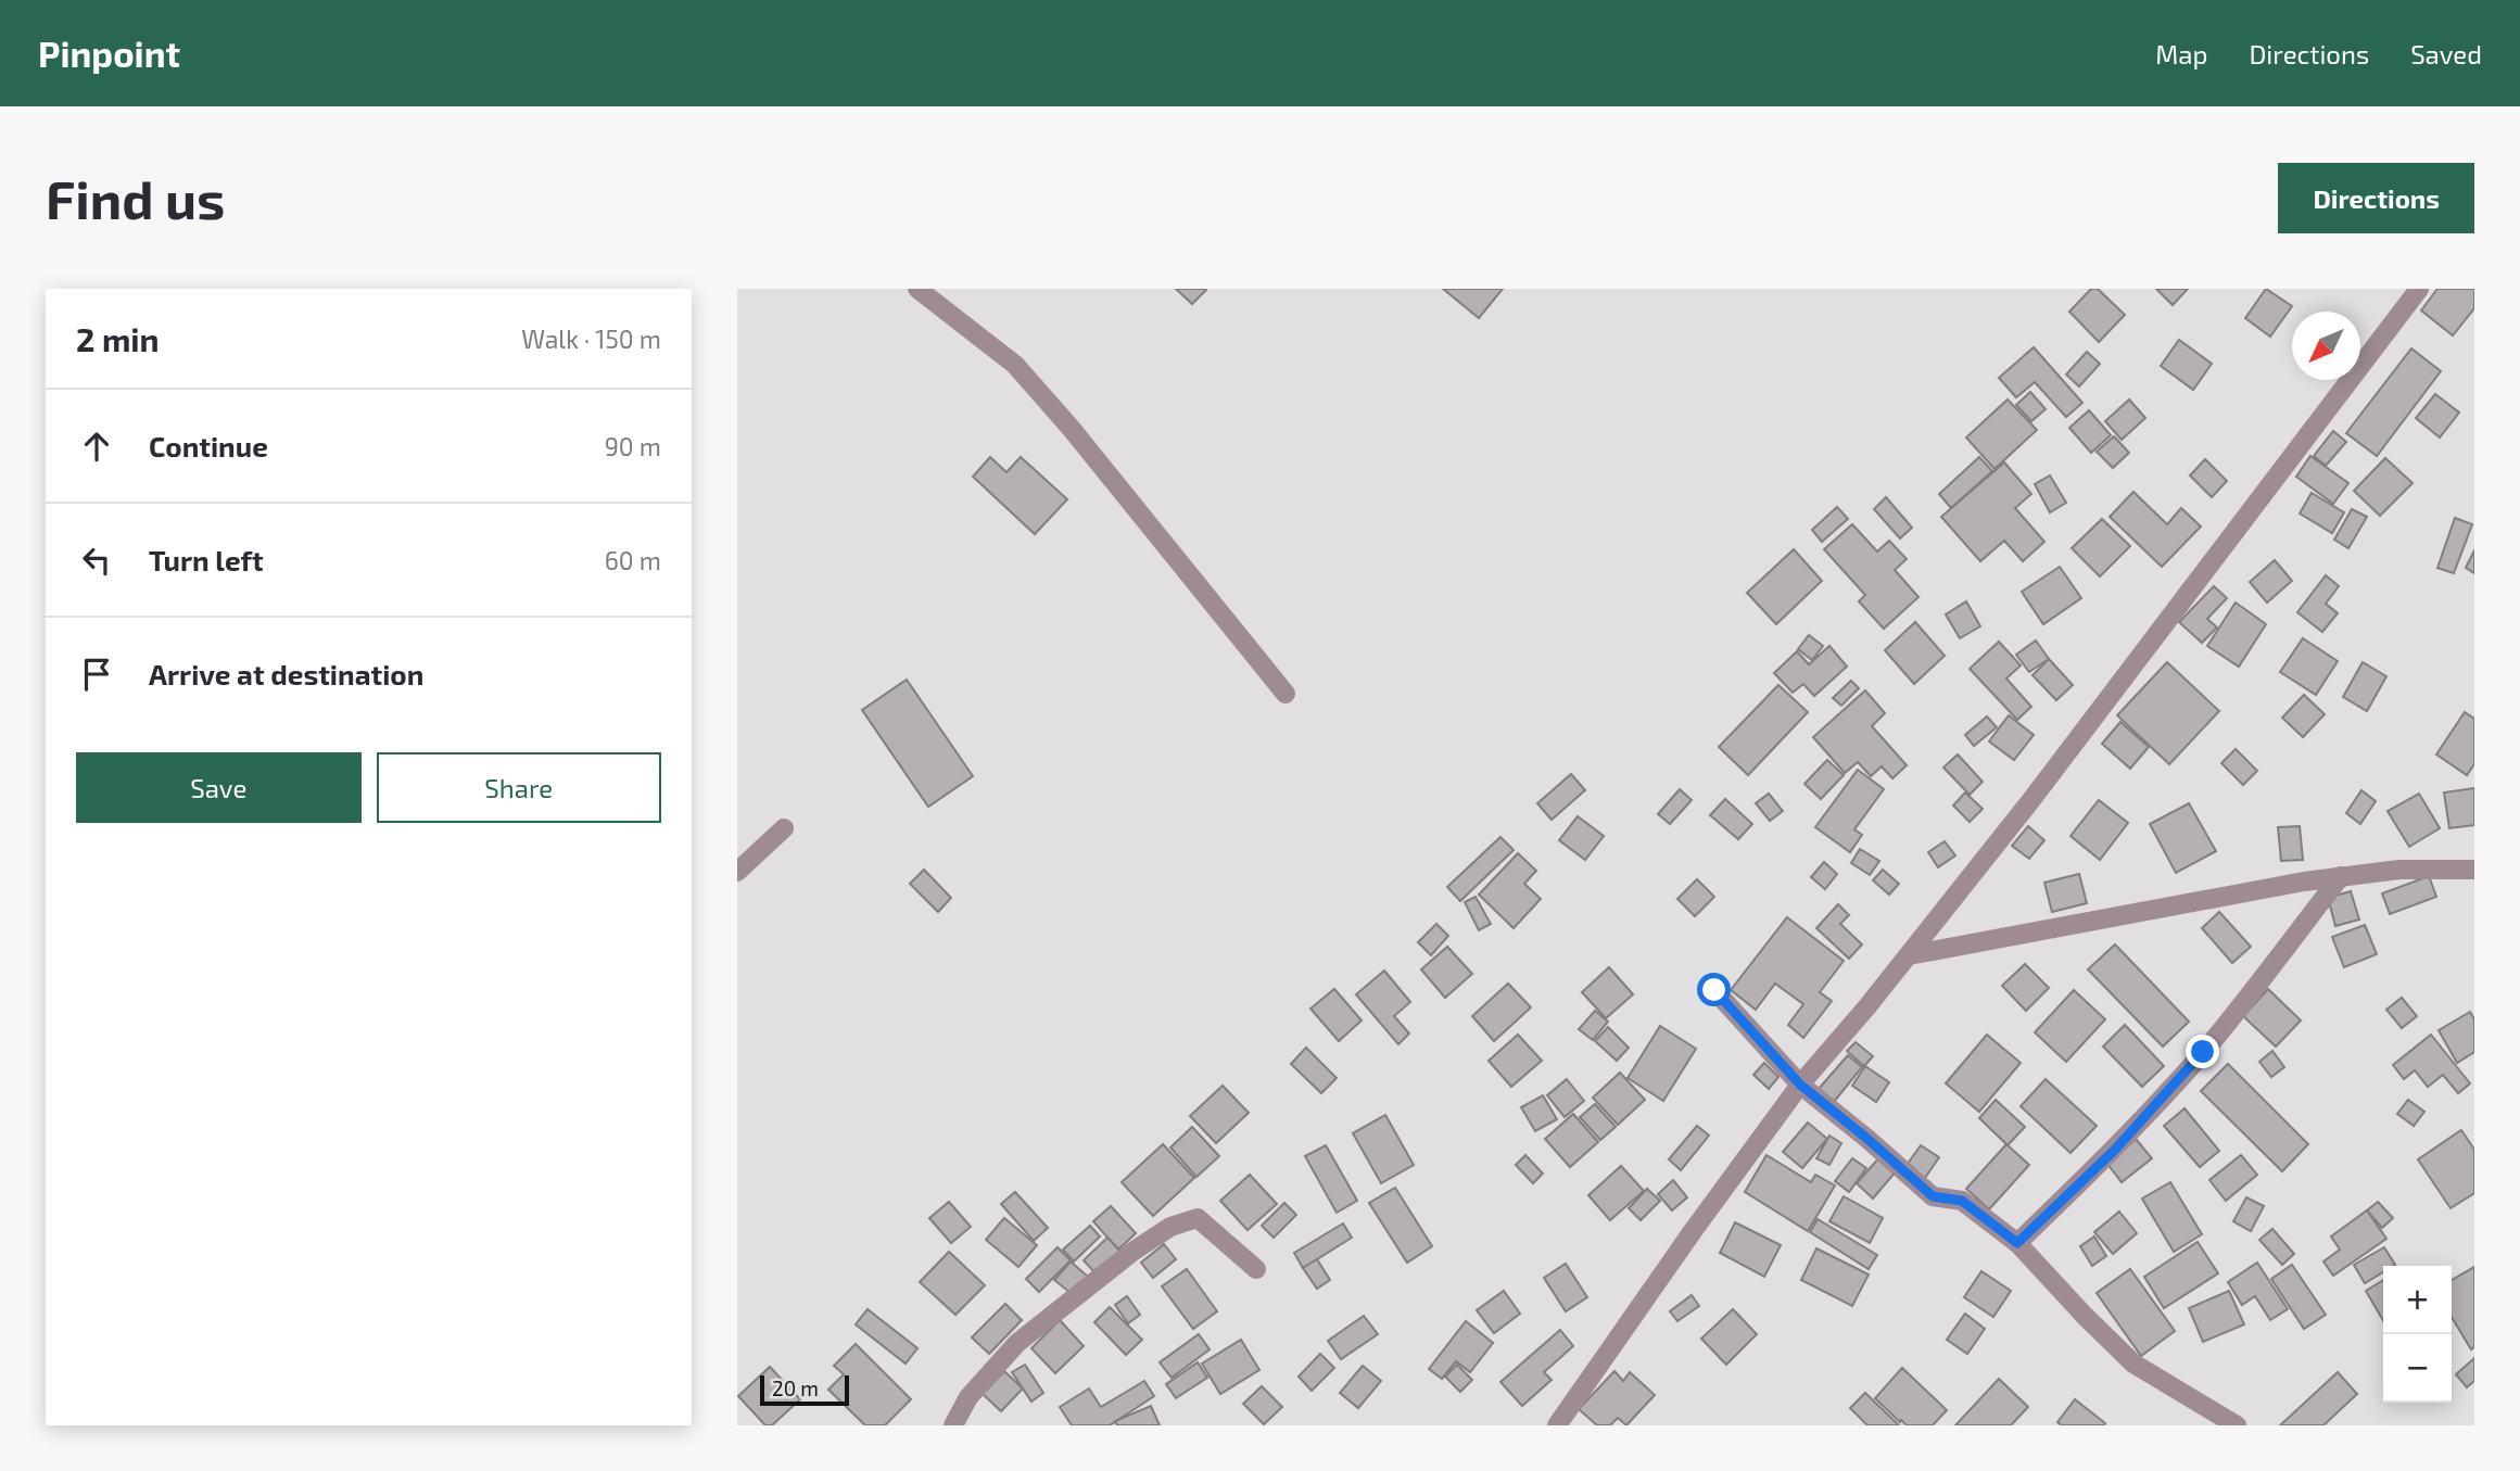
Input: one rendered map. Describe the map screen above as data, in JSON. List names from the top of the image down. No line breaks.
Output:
{"scale_bar":"20 m","north":"bottom left","page":{"header":"Pinpoint","nav":["Map","Directions","Saved"],"buttons":["Directions",["Save","Share"]],"title":"Find us","heading":["2 min","Walk · 150 m"],"list":[["Continue","90 m"],["Turn left","60 m"],"Arrive at destination"],"map_buttons":["+","−"],"scale":"20 m"}}
